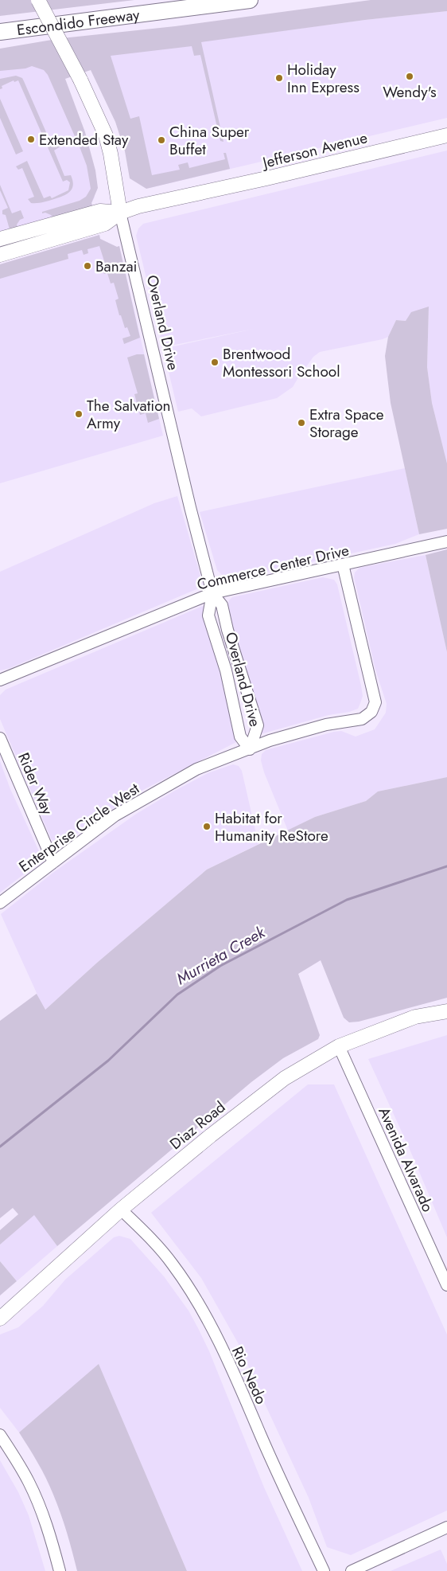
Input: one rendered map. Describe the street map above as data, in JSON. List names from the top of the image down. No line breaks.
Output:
{"streets":{"highway":["Escondido Freeway"],"main road":["Jefferson Avenue","Overland Drive","Diaz Road"],"street":["Commerce Center Drive","Rider Way","Enterprise Circle West","Avenida Alvarado","Rio Nedo"]},"crossings":[["Jefferson Avenue","Overland Drive"],["Overland Drive","Commerce Center Drive"],["Overland Drive","Enterprise Circle West"],["Commerce Center Drive","Enterprise Circle West"],["Rider Way","Enterprise Circle West"],["Diaz Road","Avenida Alvarado"],["Diaz Road","Rio Nedo"]],"water":["Murrieta Creek"],"places":["Wendy's","Holiday Inn Express","Extended Stay","China Super Buffet","Banzai","Brentwood Montessori School","The Salvation Army","Extra Space Storage","Habitat for Humanity ReStore"]}
